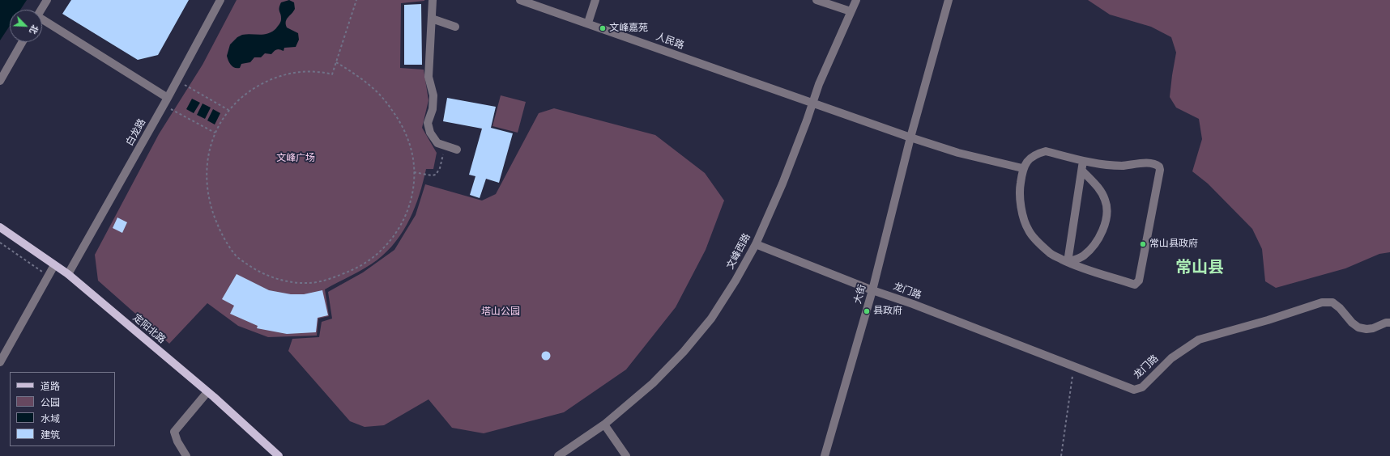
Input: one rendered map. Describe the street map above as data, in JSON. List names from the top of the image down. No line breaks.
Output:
{"streets":{"main road":["定阳北路"],"street":["人民路","白龙路","文峰西路","龙门路","大街"]},"crossings":[["人民路","文峰西路"],["人民路","大街"],["白龙路","定阳北路"],["文峰西路","龙门路"],["龙门路","大街"]],"districts":["常山县"],"parks":["文峰广场","塔山公园"],"places":["文峰嘉苑","常山县政府","县政府"],"legend":["道路","公园","水域","建筑"],"north":"bottom right"}
